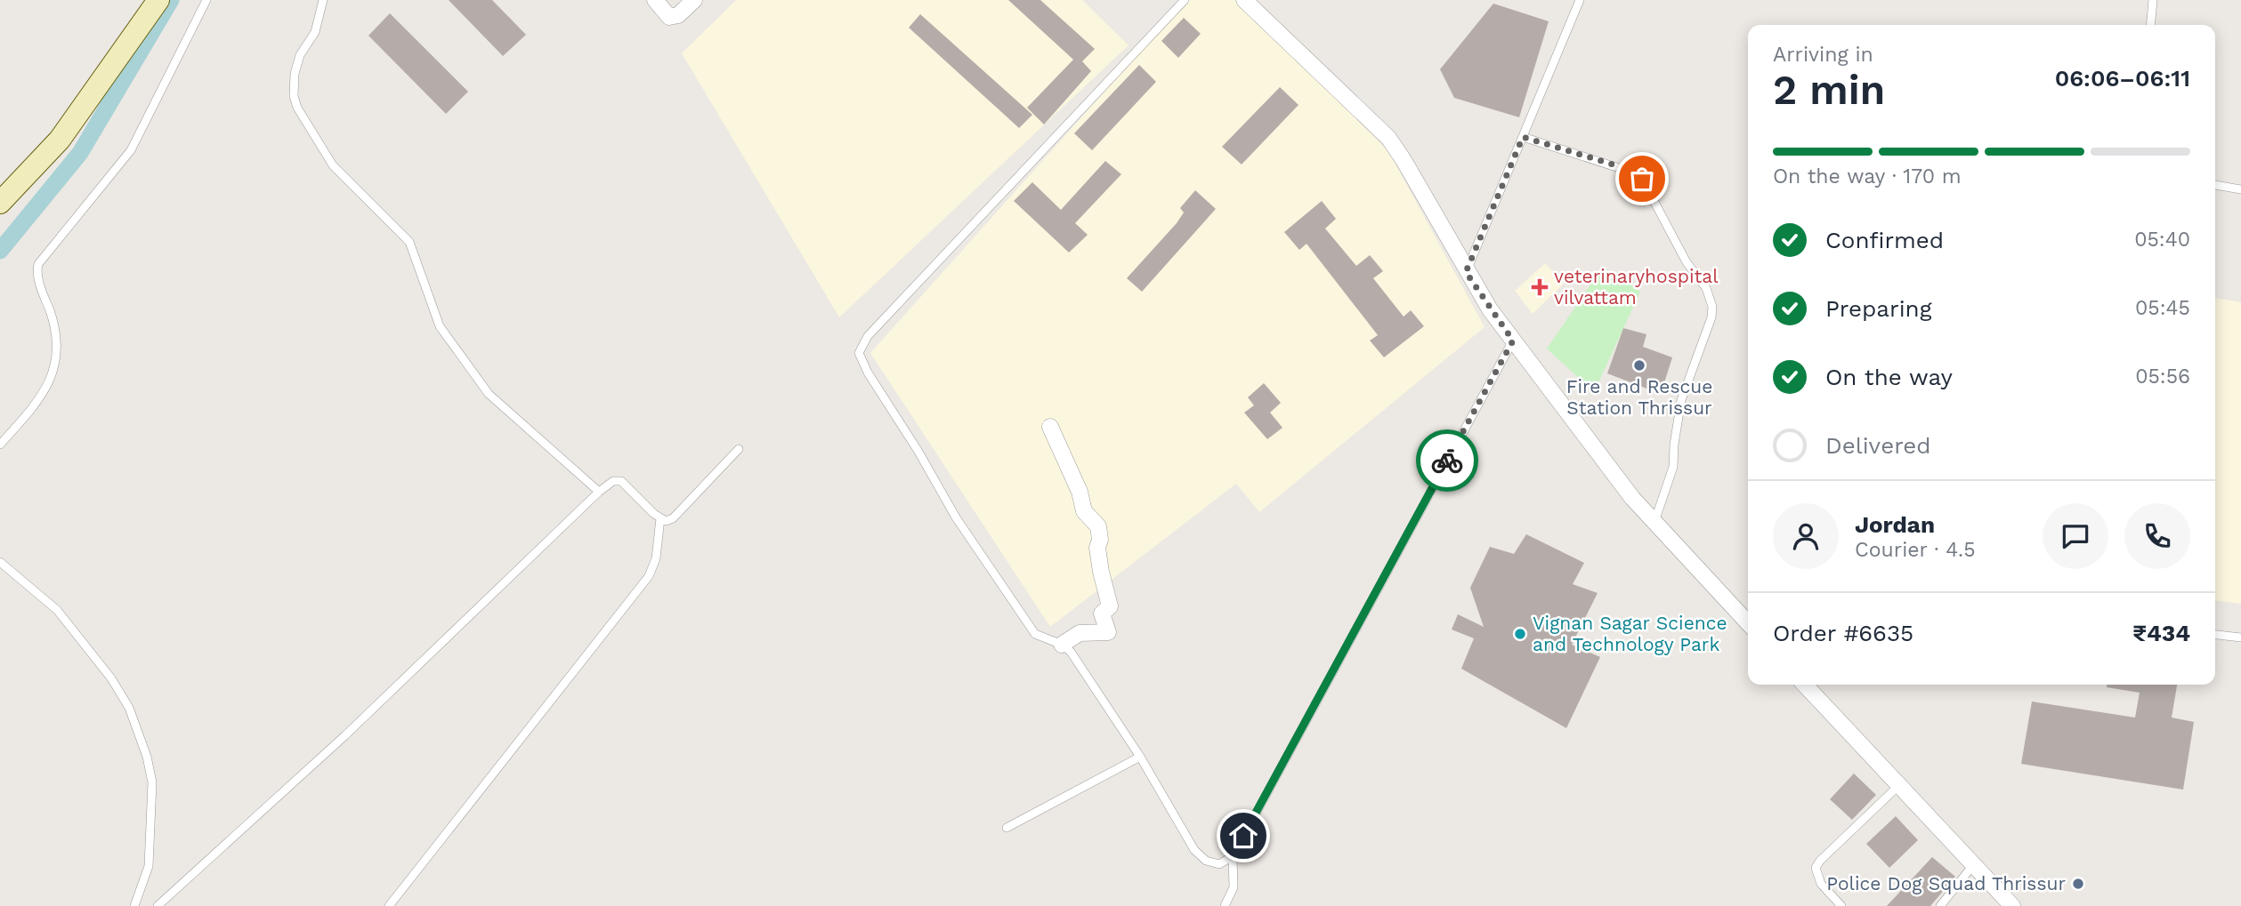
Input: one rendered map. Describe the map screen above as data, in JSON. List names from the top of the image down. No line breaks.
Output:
{"places":{"health":["veterinaryhospital vilvattam"],"other":["Fire and Rescue Station Thrissur","Vignan Sagar Science and Technology Park","Police Dog Squad Thrissur"]},"page":{"heading":["2 min","Arriving in","06:06–06:11"],"panel":["Jordan","Courier · 4.5","Order #6635","₹434"],"bar":"On the way · 170 m","list":[["Confirmed","05:40"],["Preparing","05:45"],["On the way","05:56"],"Delivered"]}}
